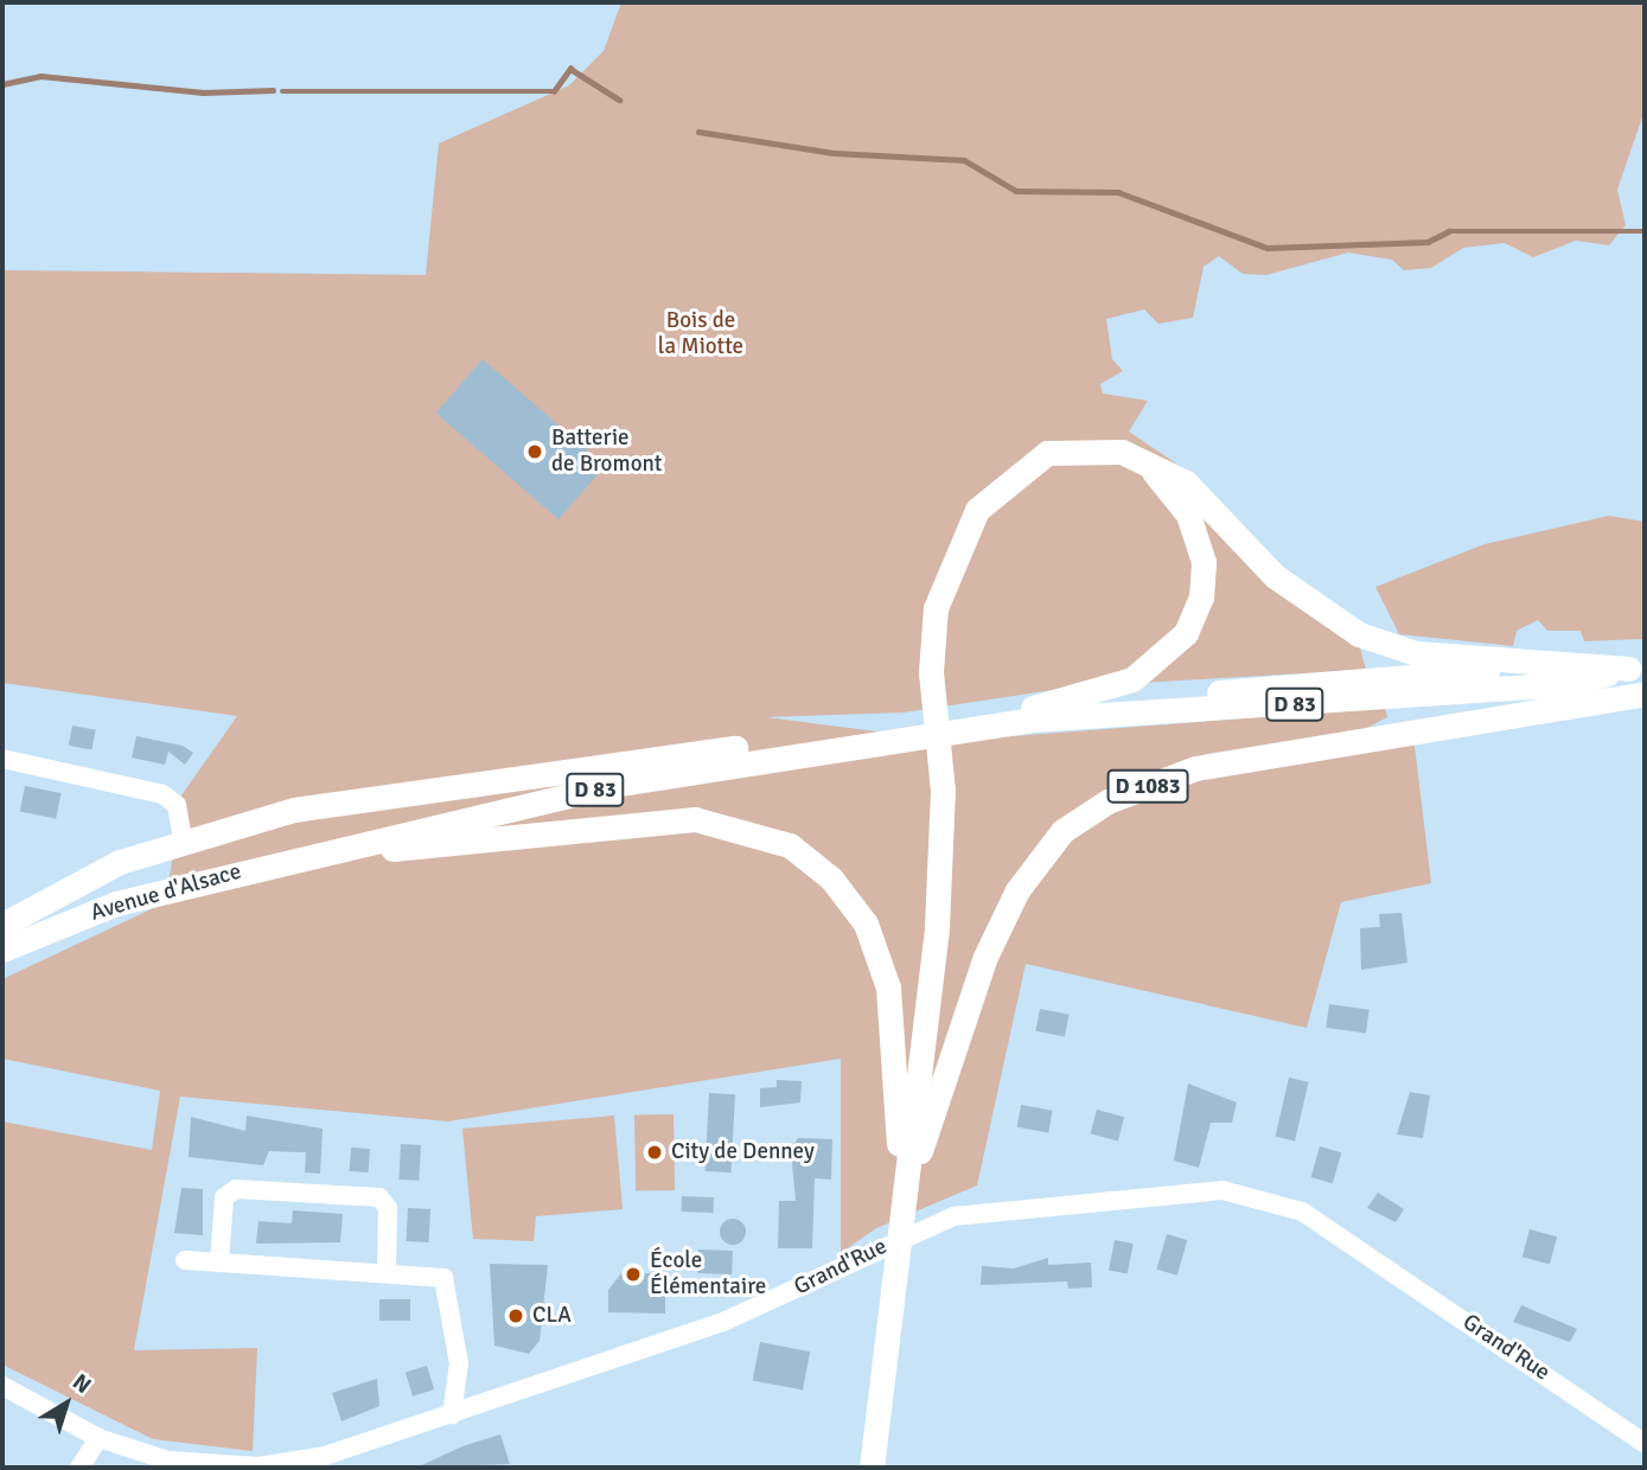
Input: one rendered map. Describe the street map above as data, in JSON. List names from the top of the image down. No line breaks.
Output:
{"streets":{"main road":["D 83","D 1083","Avenue d'Alsace"],"street":["Grand'Rue"]},"crossings":[["D 83","D 1083"],["D 83","Avenue d'Alsace"],["D 1083","Avenue d'Alsace"]],"parks":["Bois de la Miotte"],"places":["Batterie de Bromont","City de Denney","École Élémentaire","CLA"],"north":"top right"}
